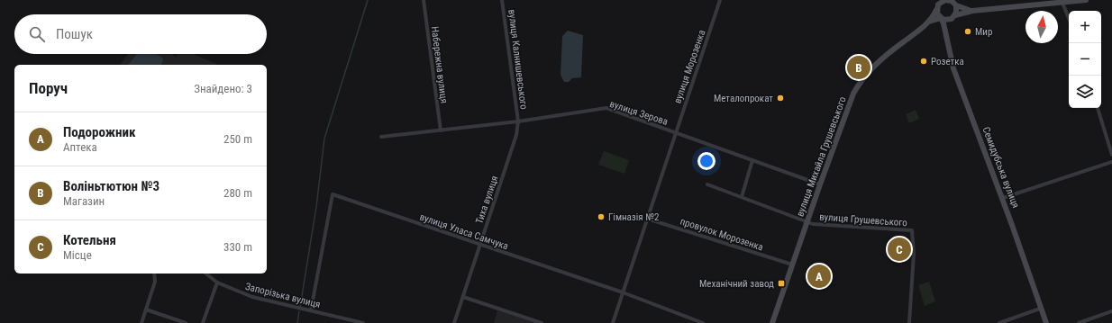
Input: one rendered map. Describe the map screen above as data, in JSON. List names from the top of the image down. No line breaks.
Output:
{"streets":{"main road":["вулиця Михайла Грушевського","Семидубська вулиця"],"street":["вулиця Калнишевського","Набережна вулиця","вулиця Морозенка","вулиця Зерова","Тиха вулиця","вулиця Грушевського","вулиця Уласа Самчука","провулок Морозенка","Запорізька вулиця"]},"crossings":[["вулиця Калнишевського","вулиця Зерова"],["вулиця Калнишевського","Тиха вулиця"],["Набережна вулиця","вулиця Зерова"],["вулиця Морозенка","вулиця Зерова"],["вулиця Морозенка","вулиця Уласа Самчука"],["вулиця Морозенка","провулок Морозенка"],["вулиця Зерова","вулиця Михайла Грушевського"],["вулиця Зерова","Тиха вулиця"],["вулиця Михайла Грушевського","Семидубська вулиця"],["вулиця Михайла Грушевського","вулиця Грушевського"],["вулиця Михайла Грушевського","провулок Морозенка"],["Тиха вулиця","вулиця Уласа Самчука"],["вулиця Уласа Самчука","Запорізька вулиця"]],"places":{"other":["Мир","Розетка","Металопрокат","Гімназія №2"],"transit":["Механічний завод"]},"north":"top","page":{"map_buttons":["+","−"],"search":"Пошук","pins":["B","C","A"],"heading":["Поруч","Знайдено: 3"],"list":[{"mark":"A","name":"Подорожник","note":"Аптека","value":"250 m"},{"mark":"B","name":"Воліньтютюн №3","note":"Магазин","value":"280 m"},{"mark":"C","name":"Котельня","note":"Місце","value":"330 m"}]}}
